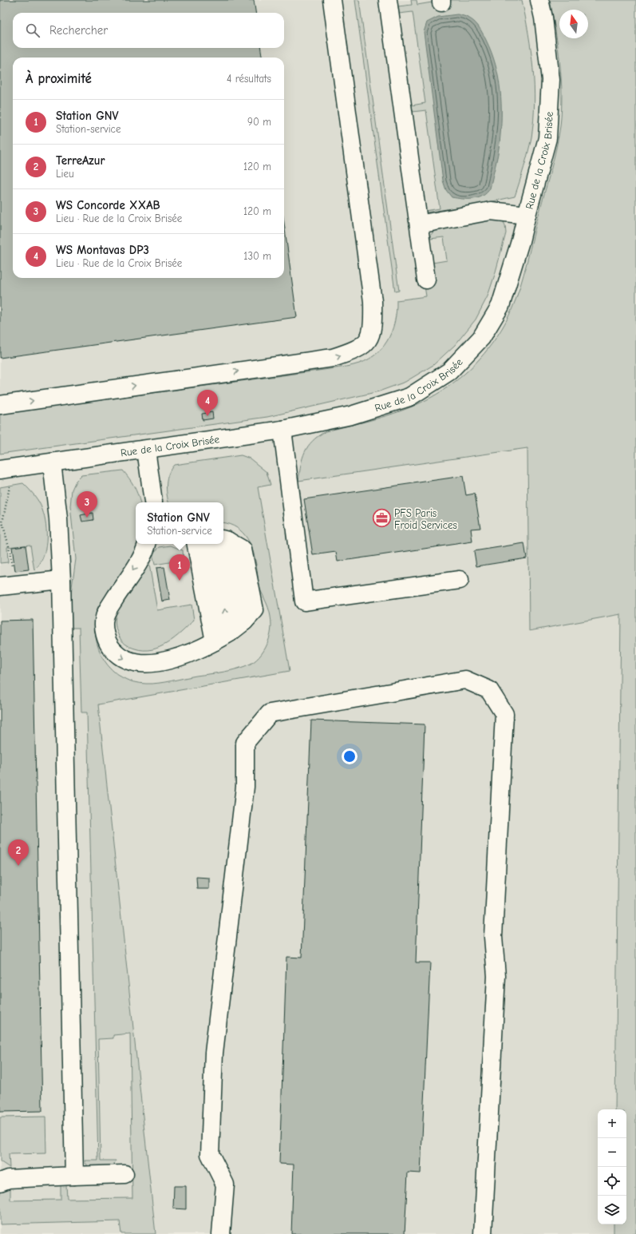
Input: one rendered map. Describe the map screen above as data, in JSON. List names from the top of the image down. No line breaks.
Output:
{"streets":{"street":["Rue de la Croix Brisée"]},"places":{"office":["PFS Paris Froid Services"]},"north":"top","page":{"search":"Rechercher","heading":["À proximité","4 résultats"],"list":[{"mark":"1","name":"Station GNV","note":"Station-service","value":"90 m"},{"mark":"2","name":"TerreAzur","note":"Lieu","value":"120 m"},{"mark":"3","name":"WS Concorde XXAB","note":"Lieu · Rue de la Croix Brisée","value":"120 m"},{"mark":"4","name":"WS Montavas DP3","note":"Lieu · Rue de la Croix Brisée","value":"130 m"}],"pins":["4","3","1","2"],"popup":["Station GNV","Station-service"],"map_buttons":["+","−"]}}
